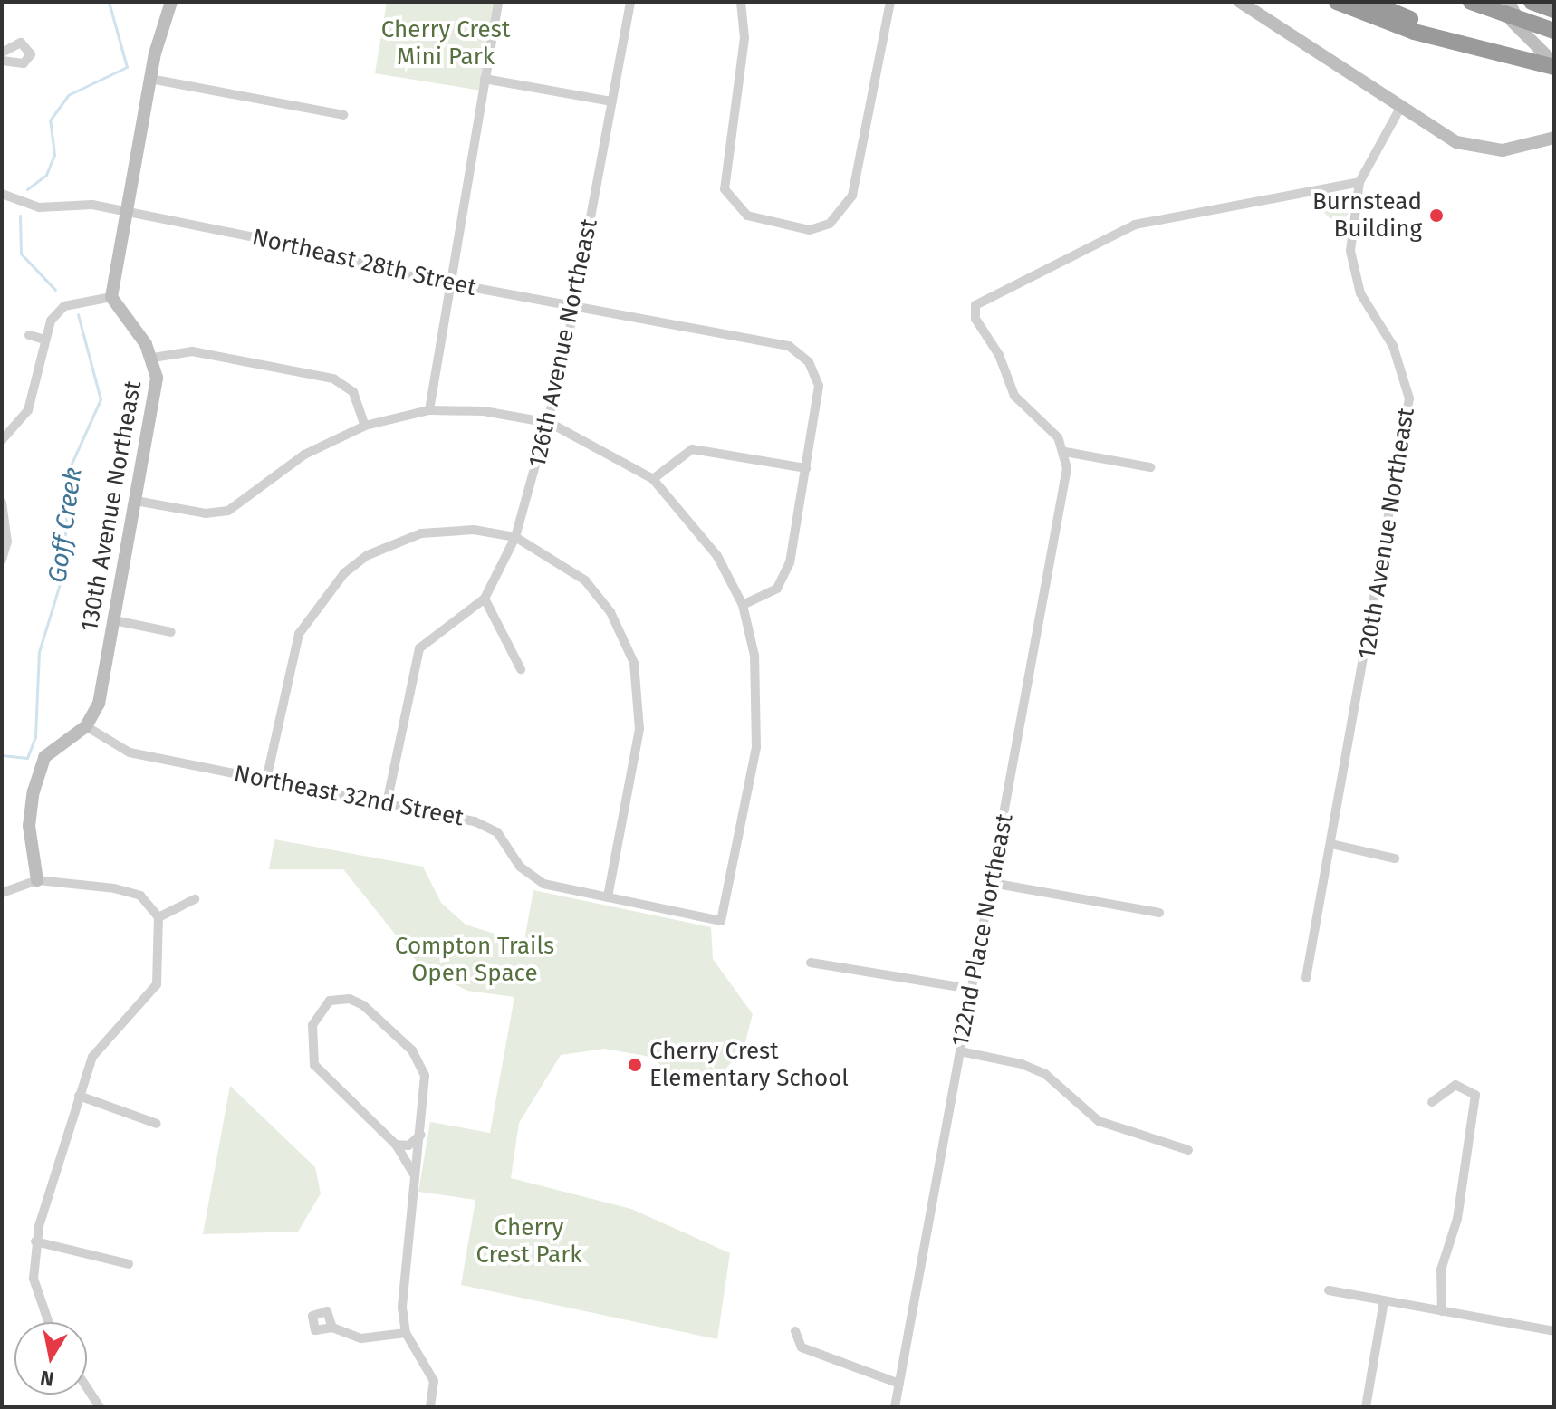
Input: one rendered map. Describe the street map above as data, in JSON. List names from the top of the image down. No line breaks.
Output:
{"streets":{"street":["Northeast 28th Street","126th Avenue Northeast","130th Avenue Northeast","120th Avenue Northeast","Northeast 32nd Street","122nd Place Northeast"]},"crossings":[["Northeast 28th Street","126th Avenue Northeast"],["130th Avenue Northeast","Northeast 32nd Street"]],"water":["Goff Creek"],"parks":["Cherry Crest Mini Park","Compton Trails Open Space","Cherry Crest Park"],"places":["Burnstead Building","Cherry Crest Elementary School"],"north":"bottom"}
